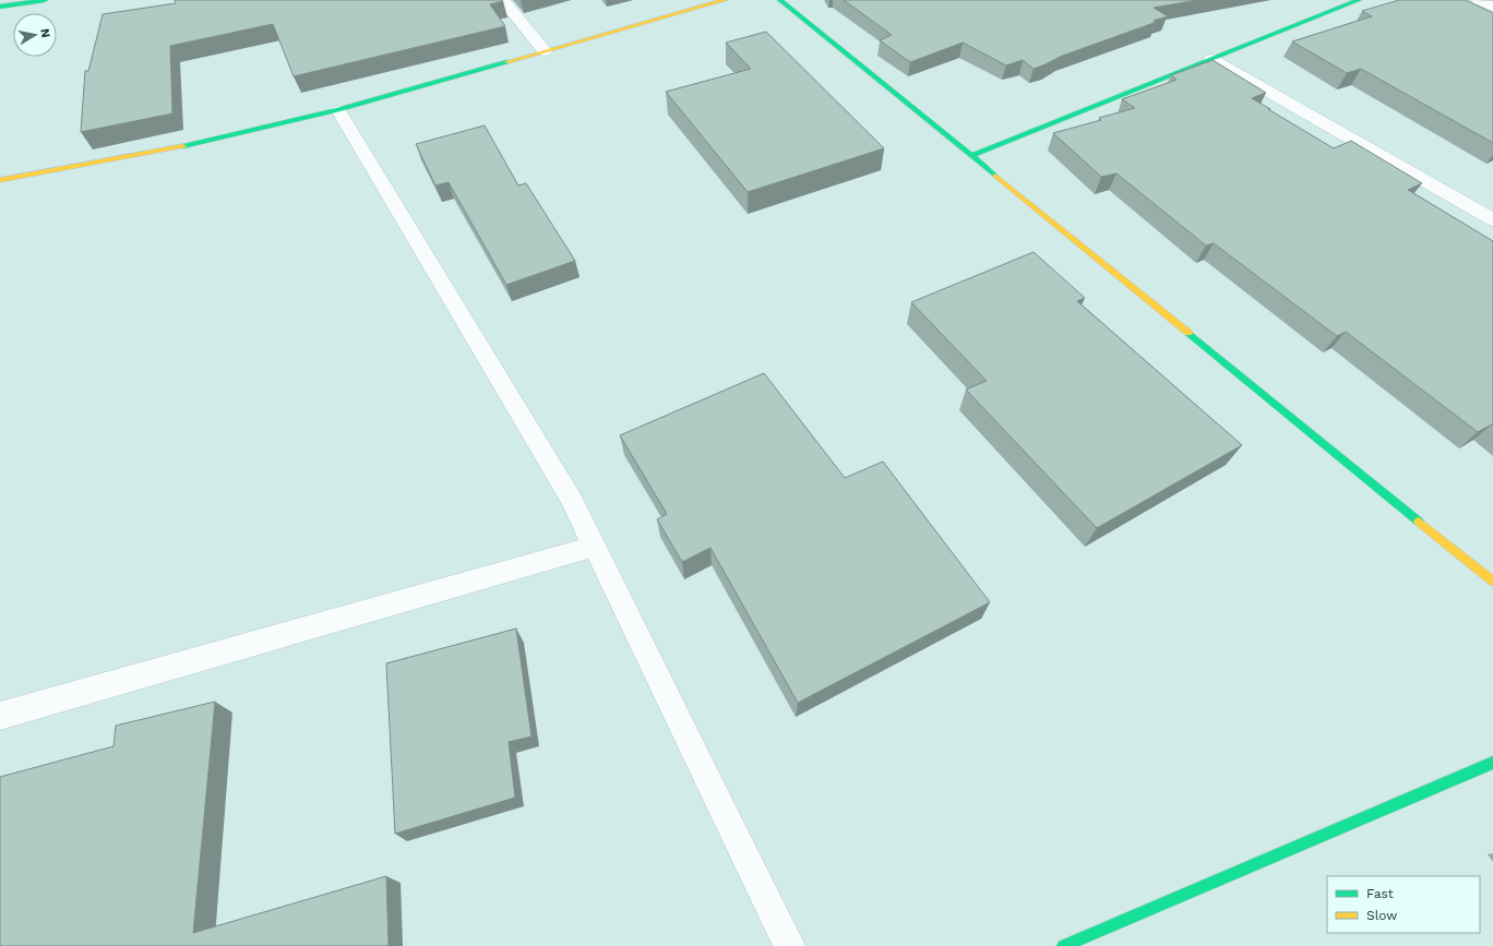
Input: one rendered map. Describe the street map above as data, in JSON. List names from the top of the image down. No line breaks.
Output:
{"legend":["Fast","Slow"],"north":"right"}
